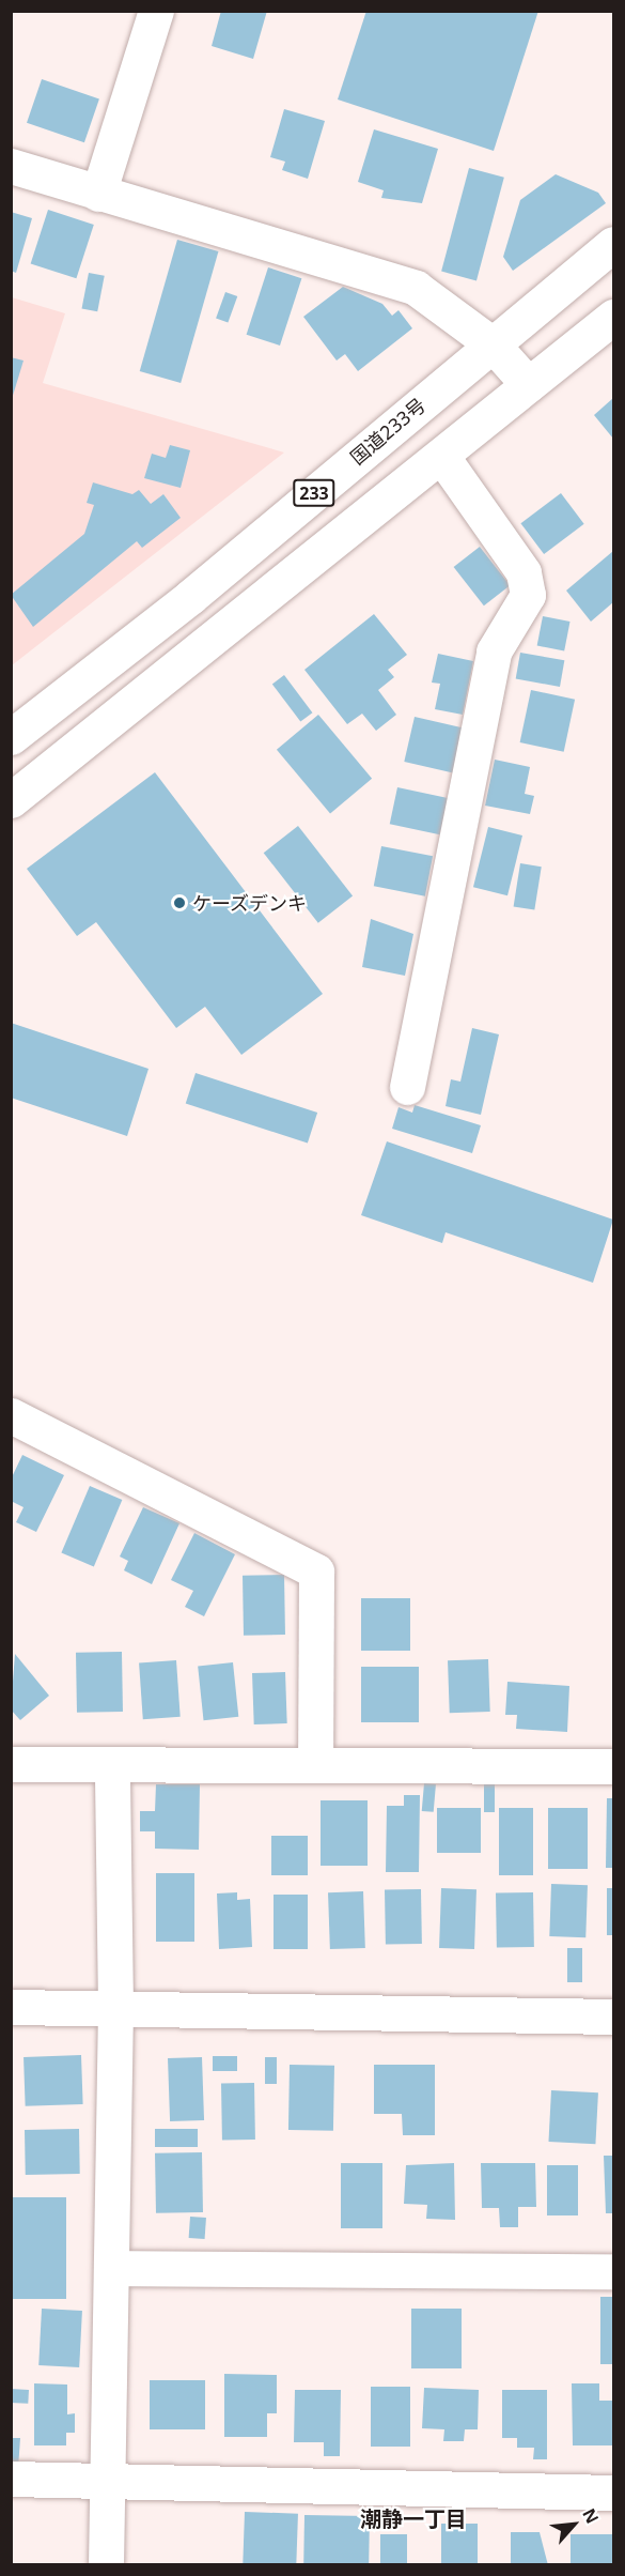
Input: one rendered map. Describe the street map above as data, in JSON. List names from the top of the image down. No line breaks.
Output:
{"streets":{"main road":["国道233号","233"]},"districts":["潮静一丁目"],"places":["ケーズデンキ"],"north":"top right"}
